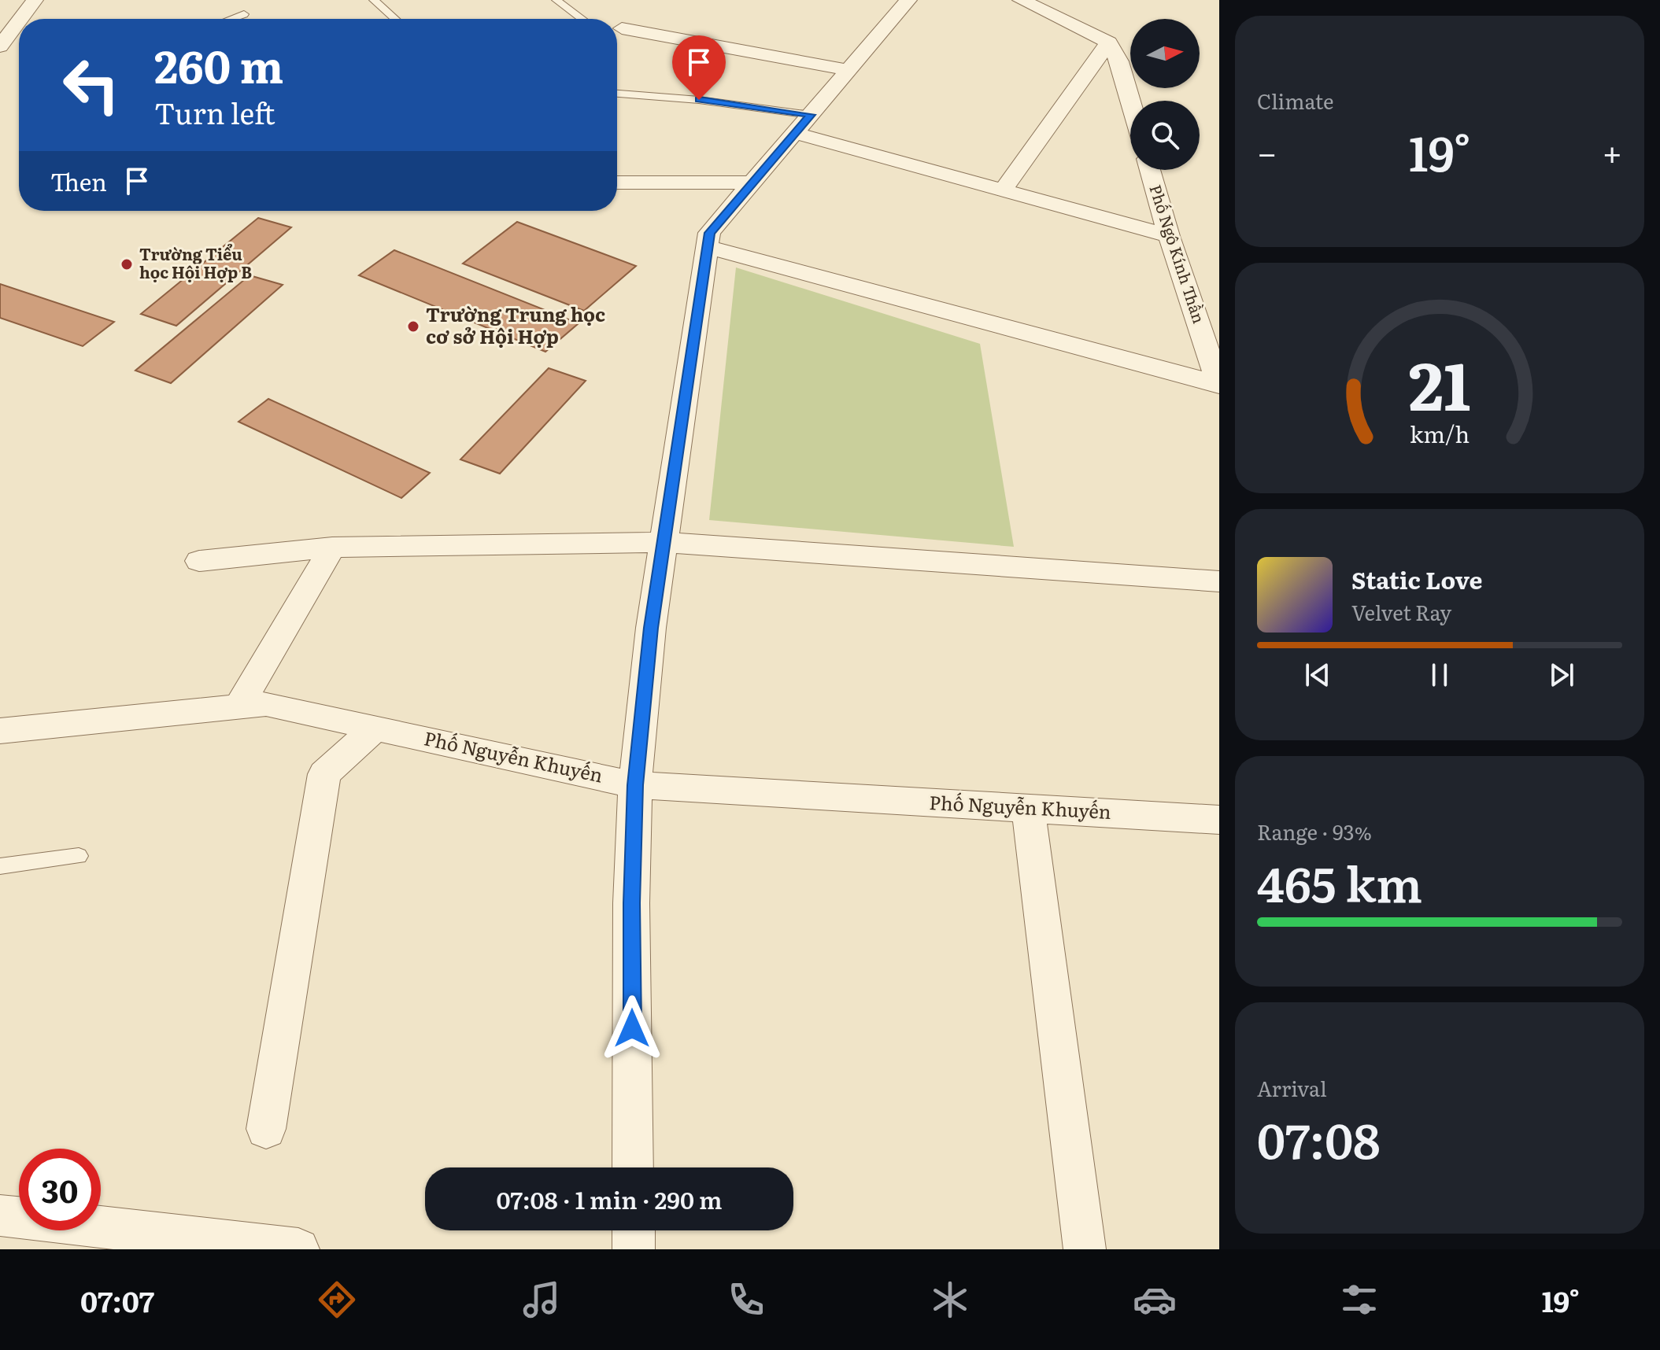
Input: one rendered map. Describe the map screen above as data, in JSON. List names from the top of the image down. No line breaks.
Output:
{"streets":{"street":["Phố Ngô Kính Thần","Phố Nguyễn Khuyến"]},"places":["Trường Tiểu học Hội Hợp B","Trường Trung học cơ sở Hội Hợp"],"north":"right","page":{"tile":["Climate",["Range · 93%","465 km"],["Arrival","07:08"]],"turn":["260 m","Turn left"],"heat":["−","19°","+"],"then":"Then","song":["Static Love","Velvet Ray"],"limit":"30","trip":"07:08 · 1 min · 290 m","tabs":["07:07","19°"],"gauge":["21","km/h"]}}
